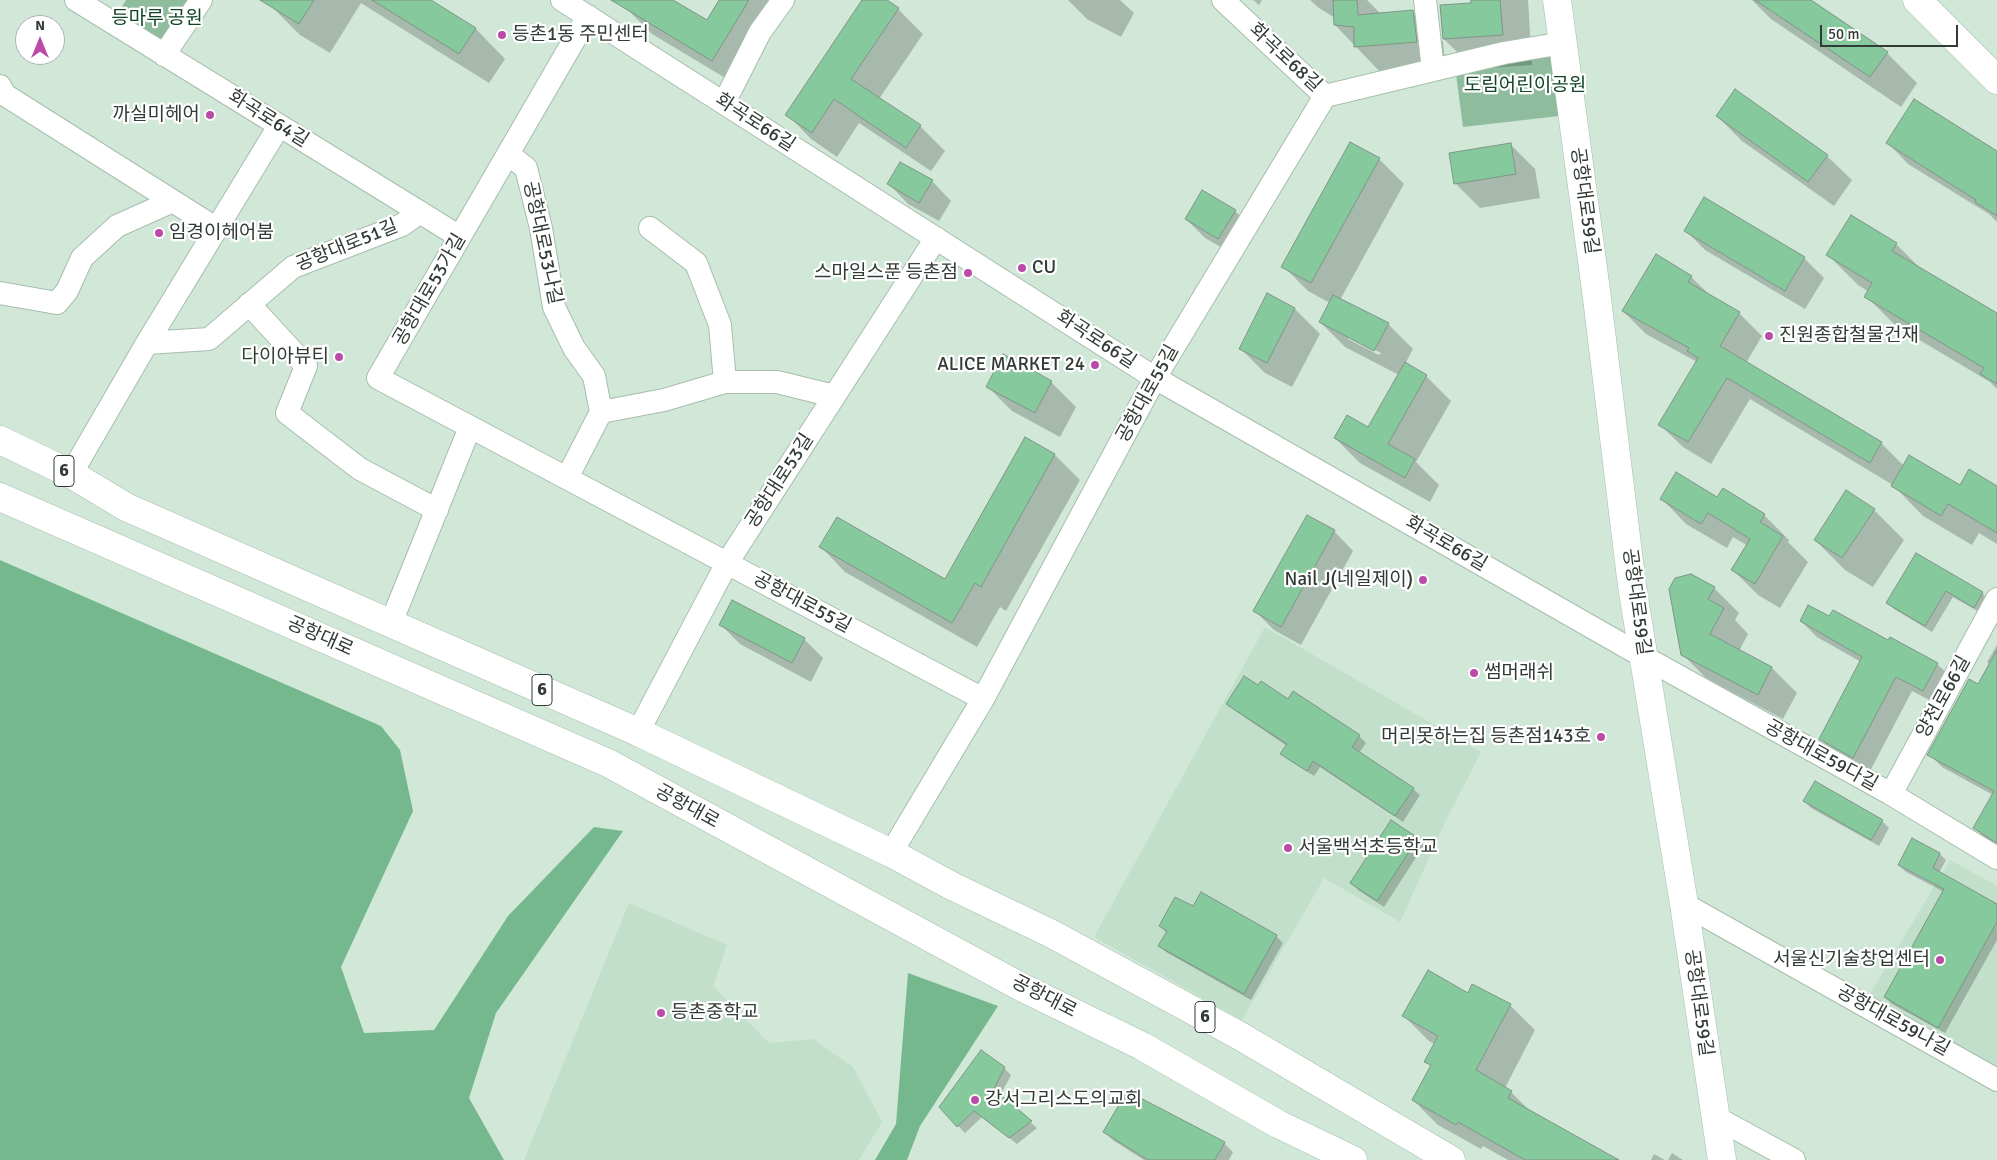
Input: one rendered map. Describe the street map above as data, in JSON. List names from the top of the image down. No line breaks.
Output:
{"streets":{"main road":["공항대로59길","6","공항대로"],"street":["화곡로68길","화곡로64길","화곡로66길","공항대로53나길","공항대로51길","공항대로53가길","공항대로55길","공항대로53길","양천로66길","공항대로59다길","공항대로59나길"]},"crossings":[["화곡로68길","공항대로55길"],["화곡로64길","공항대로51길"],["화곡로64길","공항대로53가길"],["화곡로66길","공항대로59길"],["화곡로66길","공항대로53가길"],["화곡로66길","공항대로55길"],["화곡로66길","공항대로53길"],["화곡로66길","공항대로59다길"],["공항대로59길","공항대로59다길"],["공항대로59길","공항대로59나길"],["공항대로53나길","공항대로53가길"],["공항대로53가길","공항대로55길"],["공항대로53가길","공항대로53길"],["공항대로55길","6"],["공항대로55길","공항대로53길"],["6","공항대로53길"],["양천로66길","공항대로59다길"]],"parks":["등마루 공원","도림어린이공원"],"places":["등촌1동 주민센터","까실미헤어","임경이헤어붐","CU","스마일스푼 등촌점","진원종합철물건재","다이아뷰티","ALICE MARKET 24","Nail J(네일제이)","썸머래쉬","머리못하는집 등촌점143호","서울백석초등학교","서울신기술창업센터","등촌중학교","강서그리스도의교회"],"scale_bar":"50 m","north":"top"}
